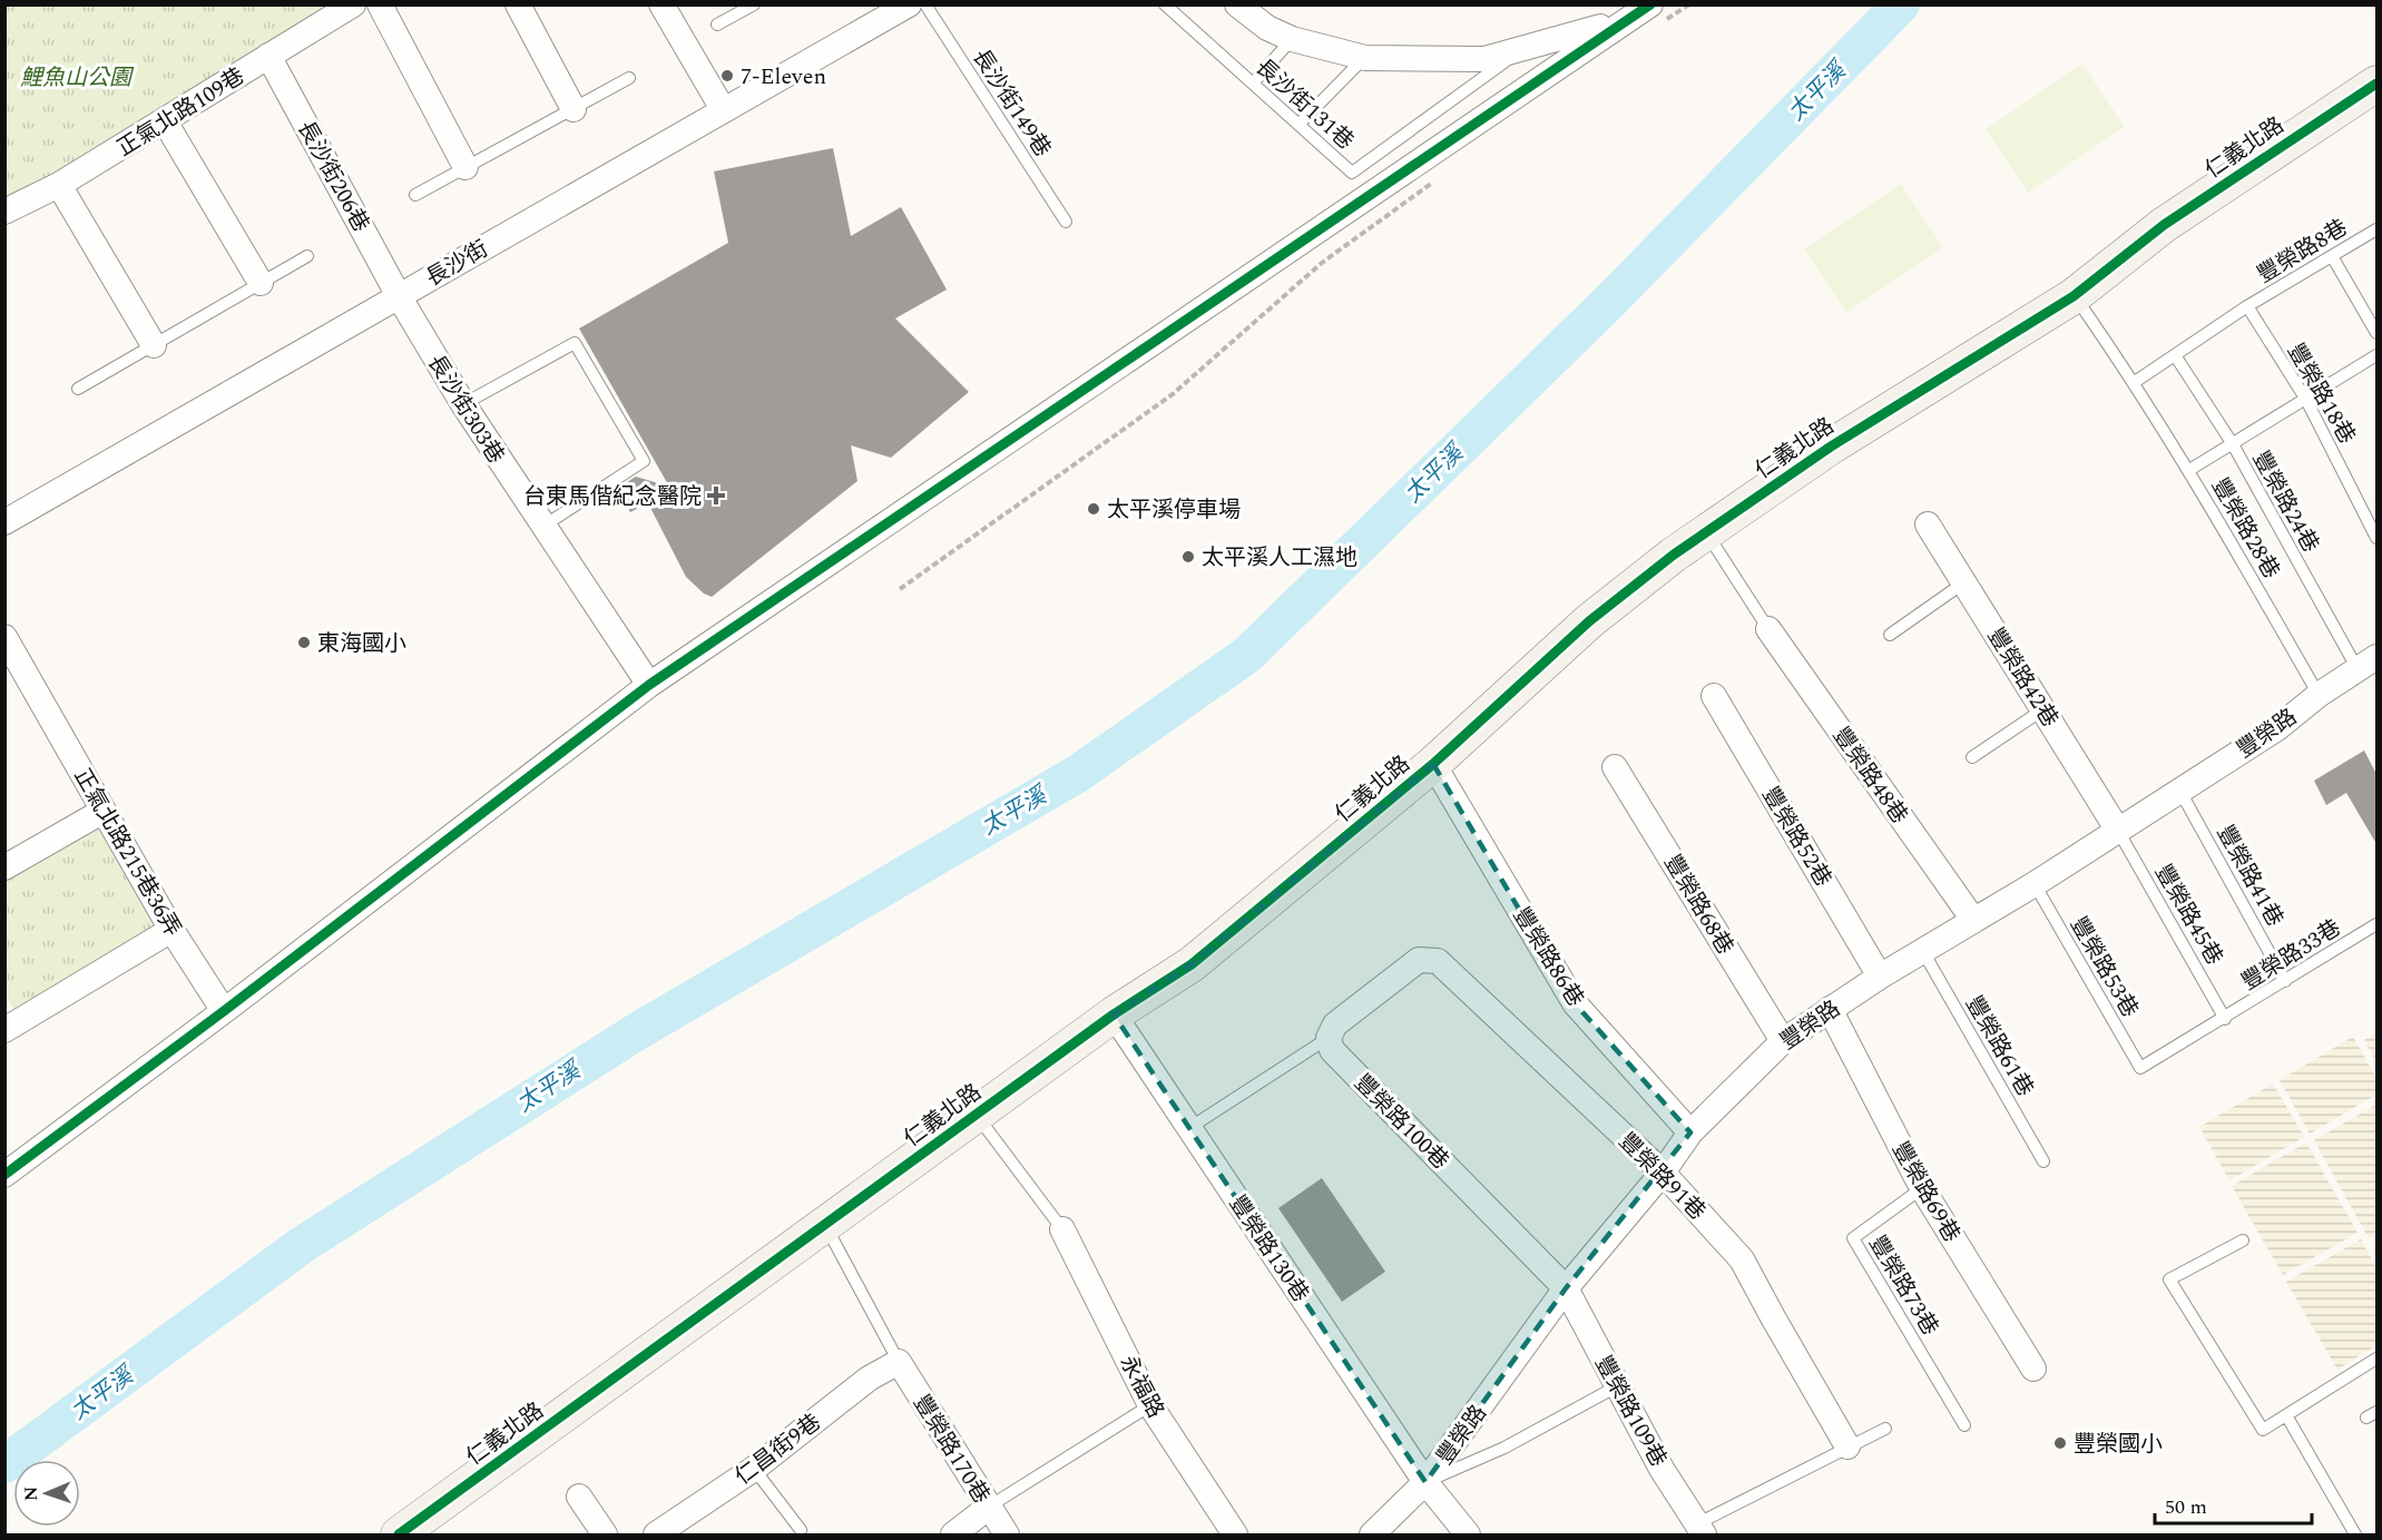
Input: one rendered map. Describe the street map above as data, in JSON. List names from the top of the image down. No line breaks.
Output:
{"streets":{"street":["正氣北路109巷","仁義北路","長沙街206巷","長沙街","長沙街303巷","豐榮路42巷","豐榮路","豐榮路48巷","豐榮路52巷","正氣北路215巷36弄","豐榮路68巷","豐榮路86巷","豐榮路100巷","豐榮路91巷","豐榮路69巷","豐榮路130巷","永福路","豐榮路109巷","仁昌街9巷","豐榮路170巷"],"lane":["長沙街149巷","長沙街131巷","豐榮路8巷","豐榮路18巷","豐榮路24巷","豐榮路28巷","豐榮路41巷","豐榮路45巷","豐榮路33巷","豐榮路53巷","豐榮路61巷","豐榮路73巷"]},"crossings":[["正氣北路109巷","長沙街206巷"],["仁義北路","豐榮路28巷"],["仁義北路","豐榮路86巷"],["仁義北路","豐榮路130巷"],["長沙街206巷","長沙街"],["長沙街206巷","長沙街303巷"],["豐榮路8巷","豐榮路18巷"],["豐榮路8巷","豐榮路24巷"],["豐榮路8巷","豐榮路28巷"],["長沙街","長沙街303巷"],["豐榮路24巷","豐榮路"],["豐榮路28巷","豐榮路"],["豐榮路42巷","豐榮路"],["豐榮路42巷","豐榮路45巷"],["豐榮路","豐榮路48巷"],["豐榮路","豐榮路52巷"],["豐榮路","豐榮路41巷"],["豐榮路","豐榮路68巷"],["豐榮路","豐榮路45巷"],["豐榮路","豐榮路86巷"],["豐榮路","豐榮路53巷"],["豐榮路","豐榮路61巷"],["豐榮路","豐榮路100巷"],["豐榮路","豐榮路91巷"],["豐榮路","豐榮路69巷"],["豐榮路","豐榮路130巷"],["豐榮路","豐榮路109巷"],["豐榮路41巷","豐榮路33巷"],["豐榮路45巷","豐榮路33巷"],["豐榮路33巷","豐榮路53巷"],["豐榮路100巷","豐榮路91巷"],["豐榮路100巷","豐榮路109巷"],["豐榮路69巷","豐榮路73巷"],["仁昌街9巷","豐榮路170巷"]],"water":["太平溪"],"parks":["鯉魚山公園"],"places":{"other":["7-Eleven","太平溪停車場","太平溪人工濕地","東海國小","豐榮國小"],"health":["台東馬偕紀念醫院"]},"scale_bar":"50 m","north":"left"}
